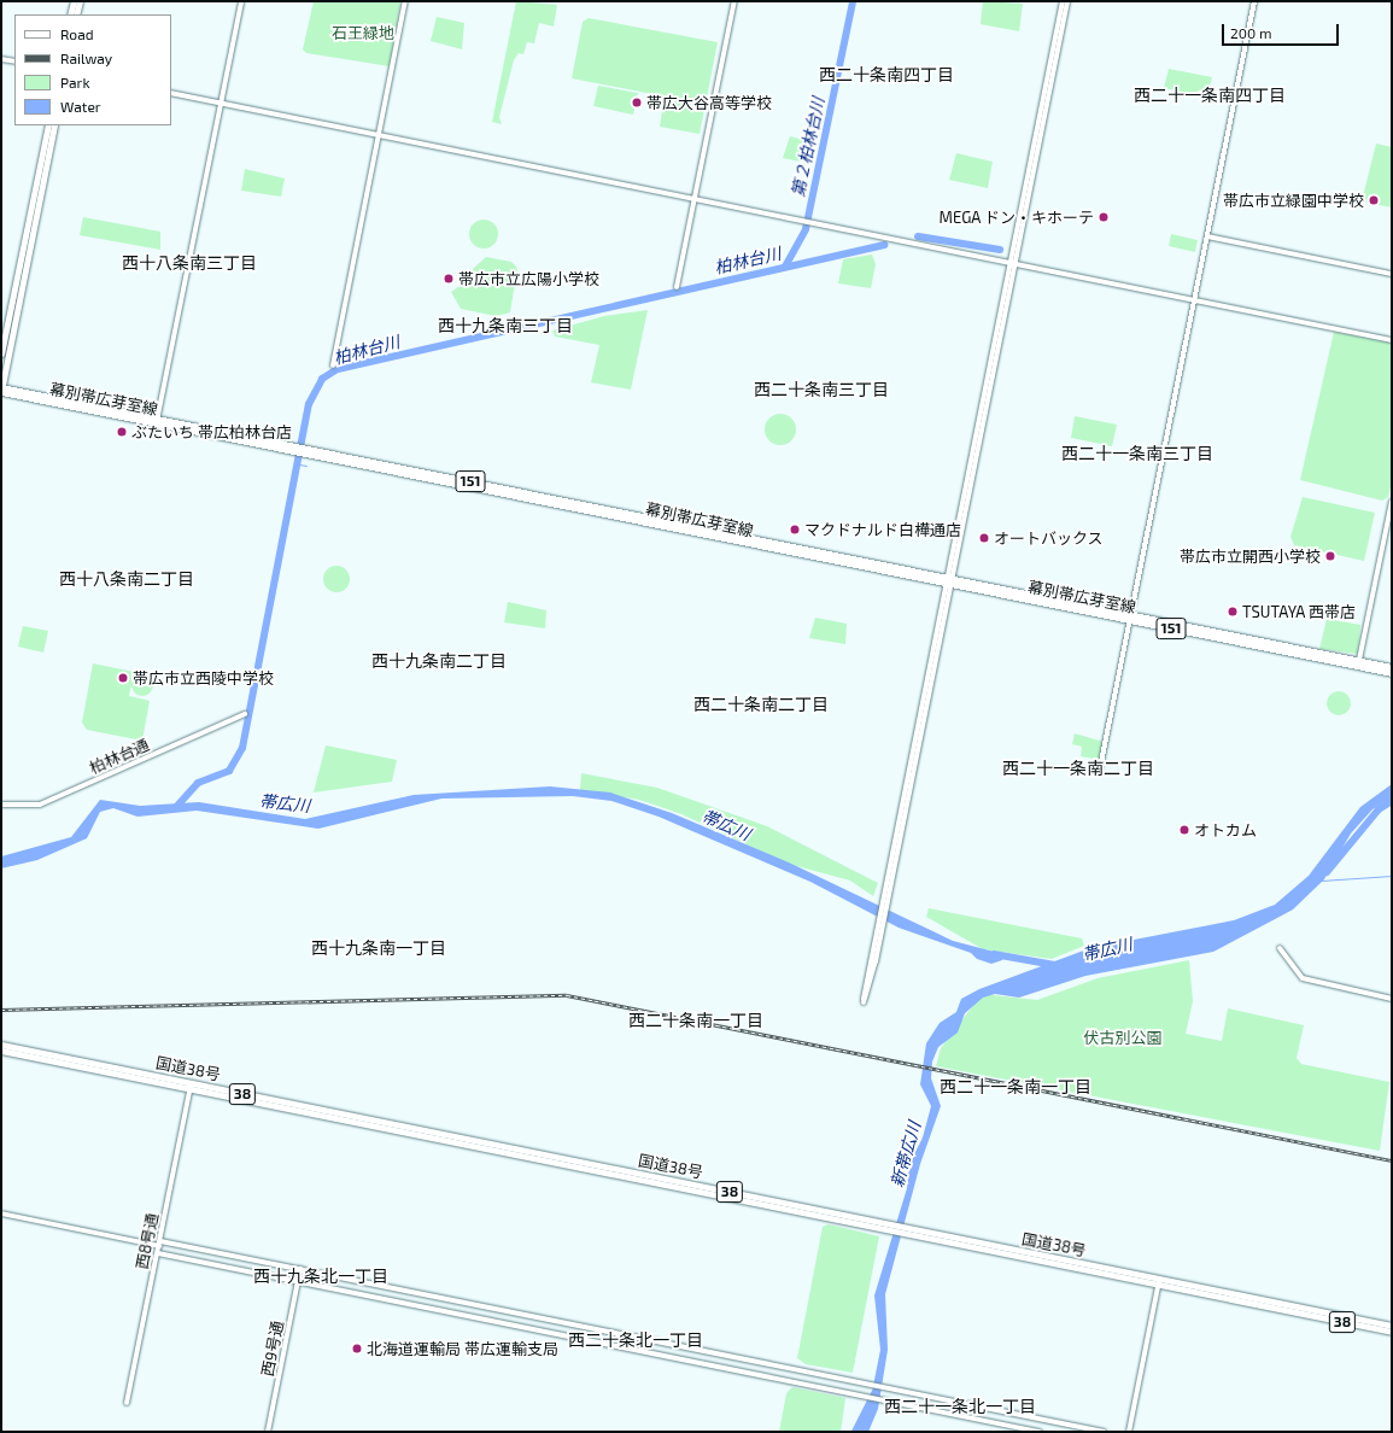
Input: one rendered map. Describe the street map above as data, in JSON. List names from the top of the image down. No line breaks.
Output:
{"streets":{"main road":["幕別帯広芽室線","151","国道38号","38"],"street":["柏林台通","西8号通","西9号通"]},"crossings":[["国道38号","西8号通"]],"districts":["西二十条南四丁目","西二十一条南四丁目","西十八条南三丁目","西十九条南三丁目","西二十条南三丁目","西二十一条南三丁目","西十八条南二丁目","西十九条南二丁目","西二十条南二丁目","西二十一条南二丁目","西十九条南一丁目","西二十条南一丁目","西二十一条南一丁目","西十九条北一丁目","西二十条北一丁目","西二十一条北一丁目"],"water":["第２柏林台川","柏林台川","帯広川","新帯広川"],"parks":["石王緑地","伏古別公園"],"places":["帯広大谷高等学校","帯広市立緑園中学校","MEGA ドン・キホーテ","帯広市立広陽小学校","ぶたいち 帯広柏林台店","マクドナルド白樺通店","オートバックス","帯広市立開西小学校","TSUTAYA 西帯店","帯広市立西陵中学校","オトカム","北海道運輸局 帯広運輸支局"],"legend":["Road","Railway","Park","Water"],"scale_bar":"200 m"}
